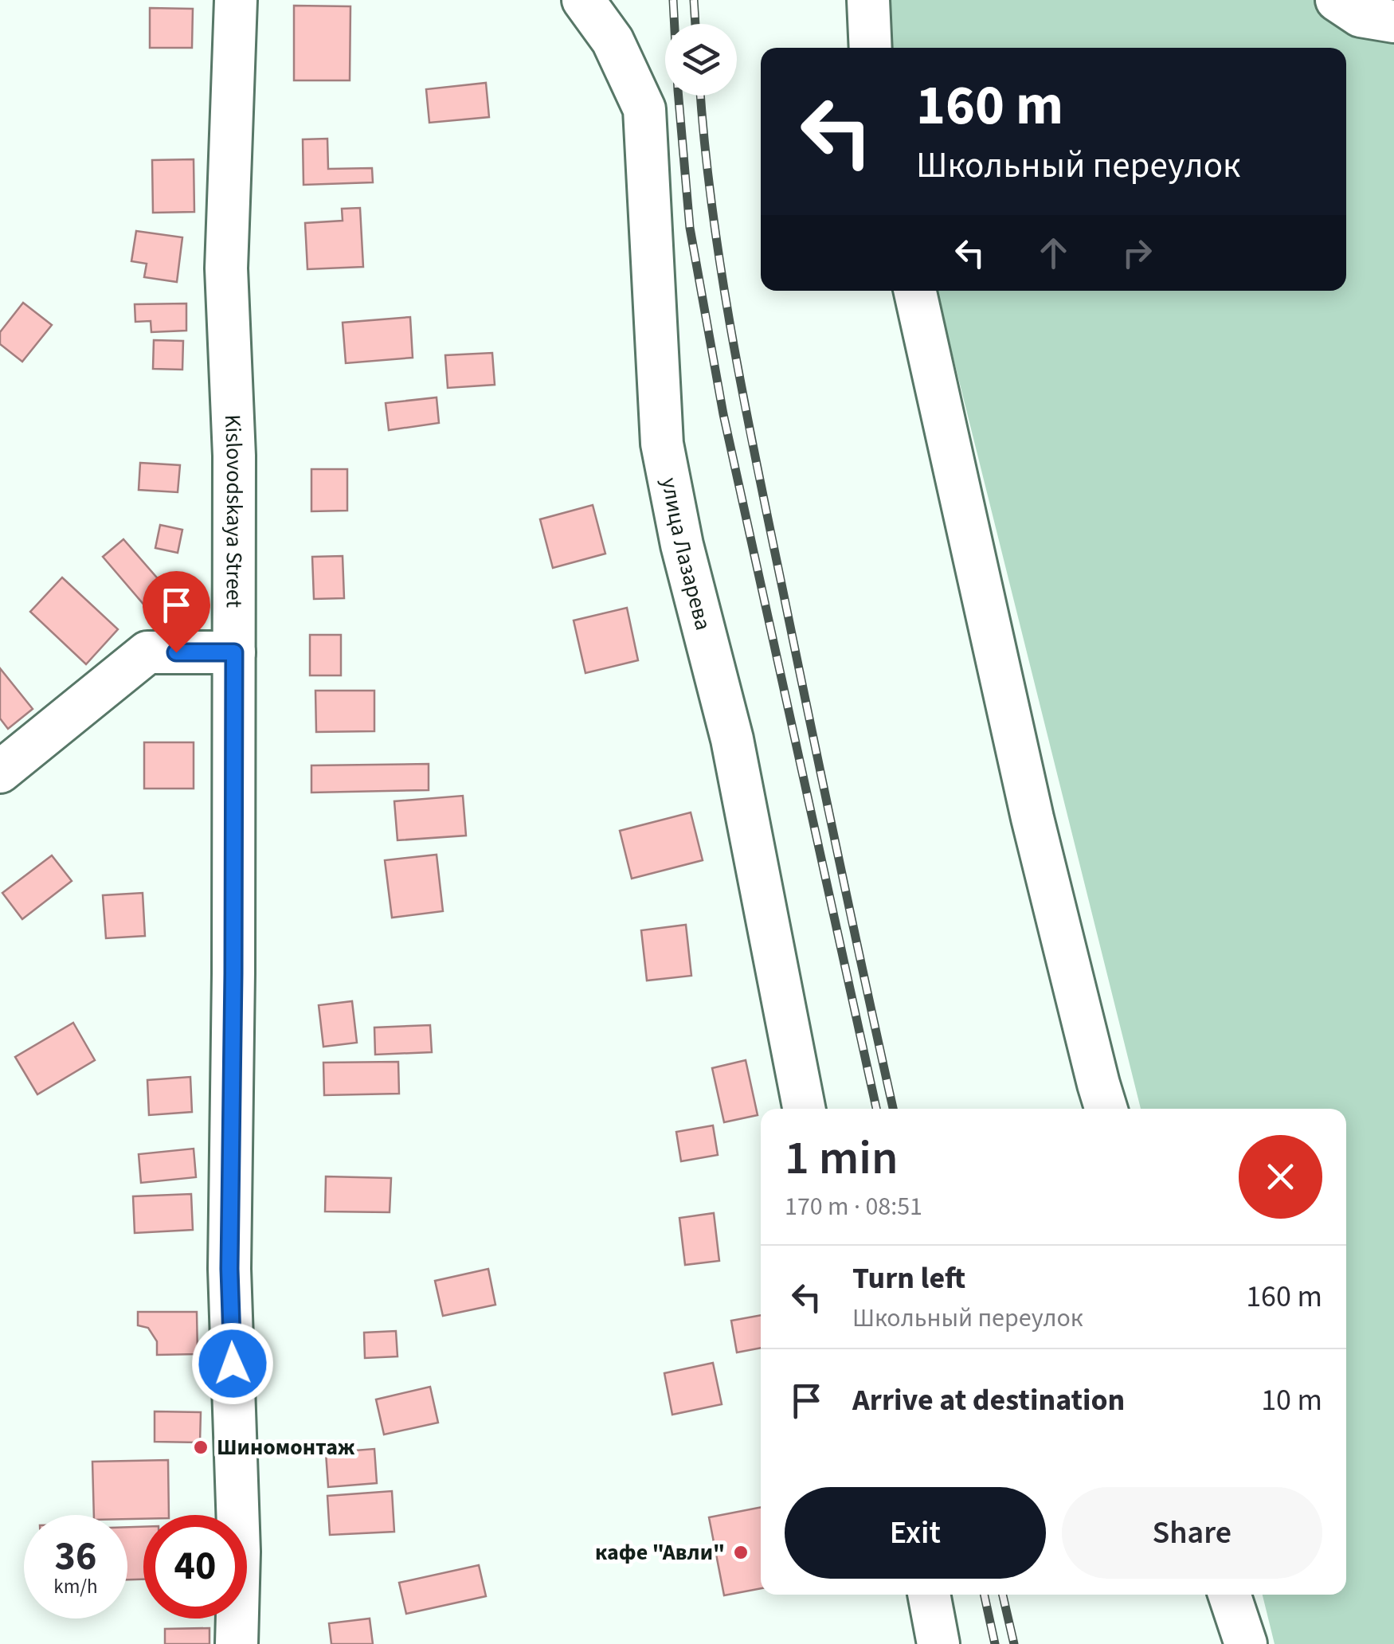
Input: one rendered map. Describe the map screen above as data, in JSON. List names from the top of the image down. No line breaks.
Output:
{"streets":{"street":["Kislovodskaya Street","улица Лазарева"]},"places":["Шиномонтаж","кафе \"Авли\""],"page":{"turn":["160 m","Школьный переулок"],"heading":["1 min","170 m · 08:51"],"list":[{"name":"Turn left","note":"Школьный переулок","value":"160 m"},{"name":"Arrive at destination","value":"10 m"}],"buttons":["Exit","Share"],"speed":"36 km/h","limit":"40"}}
